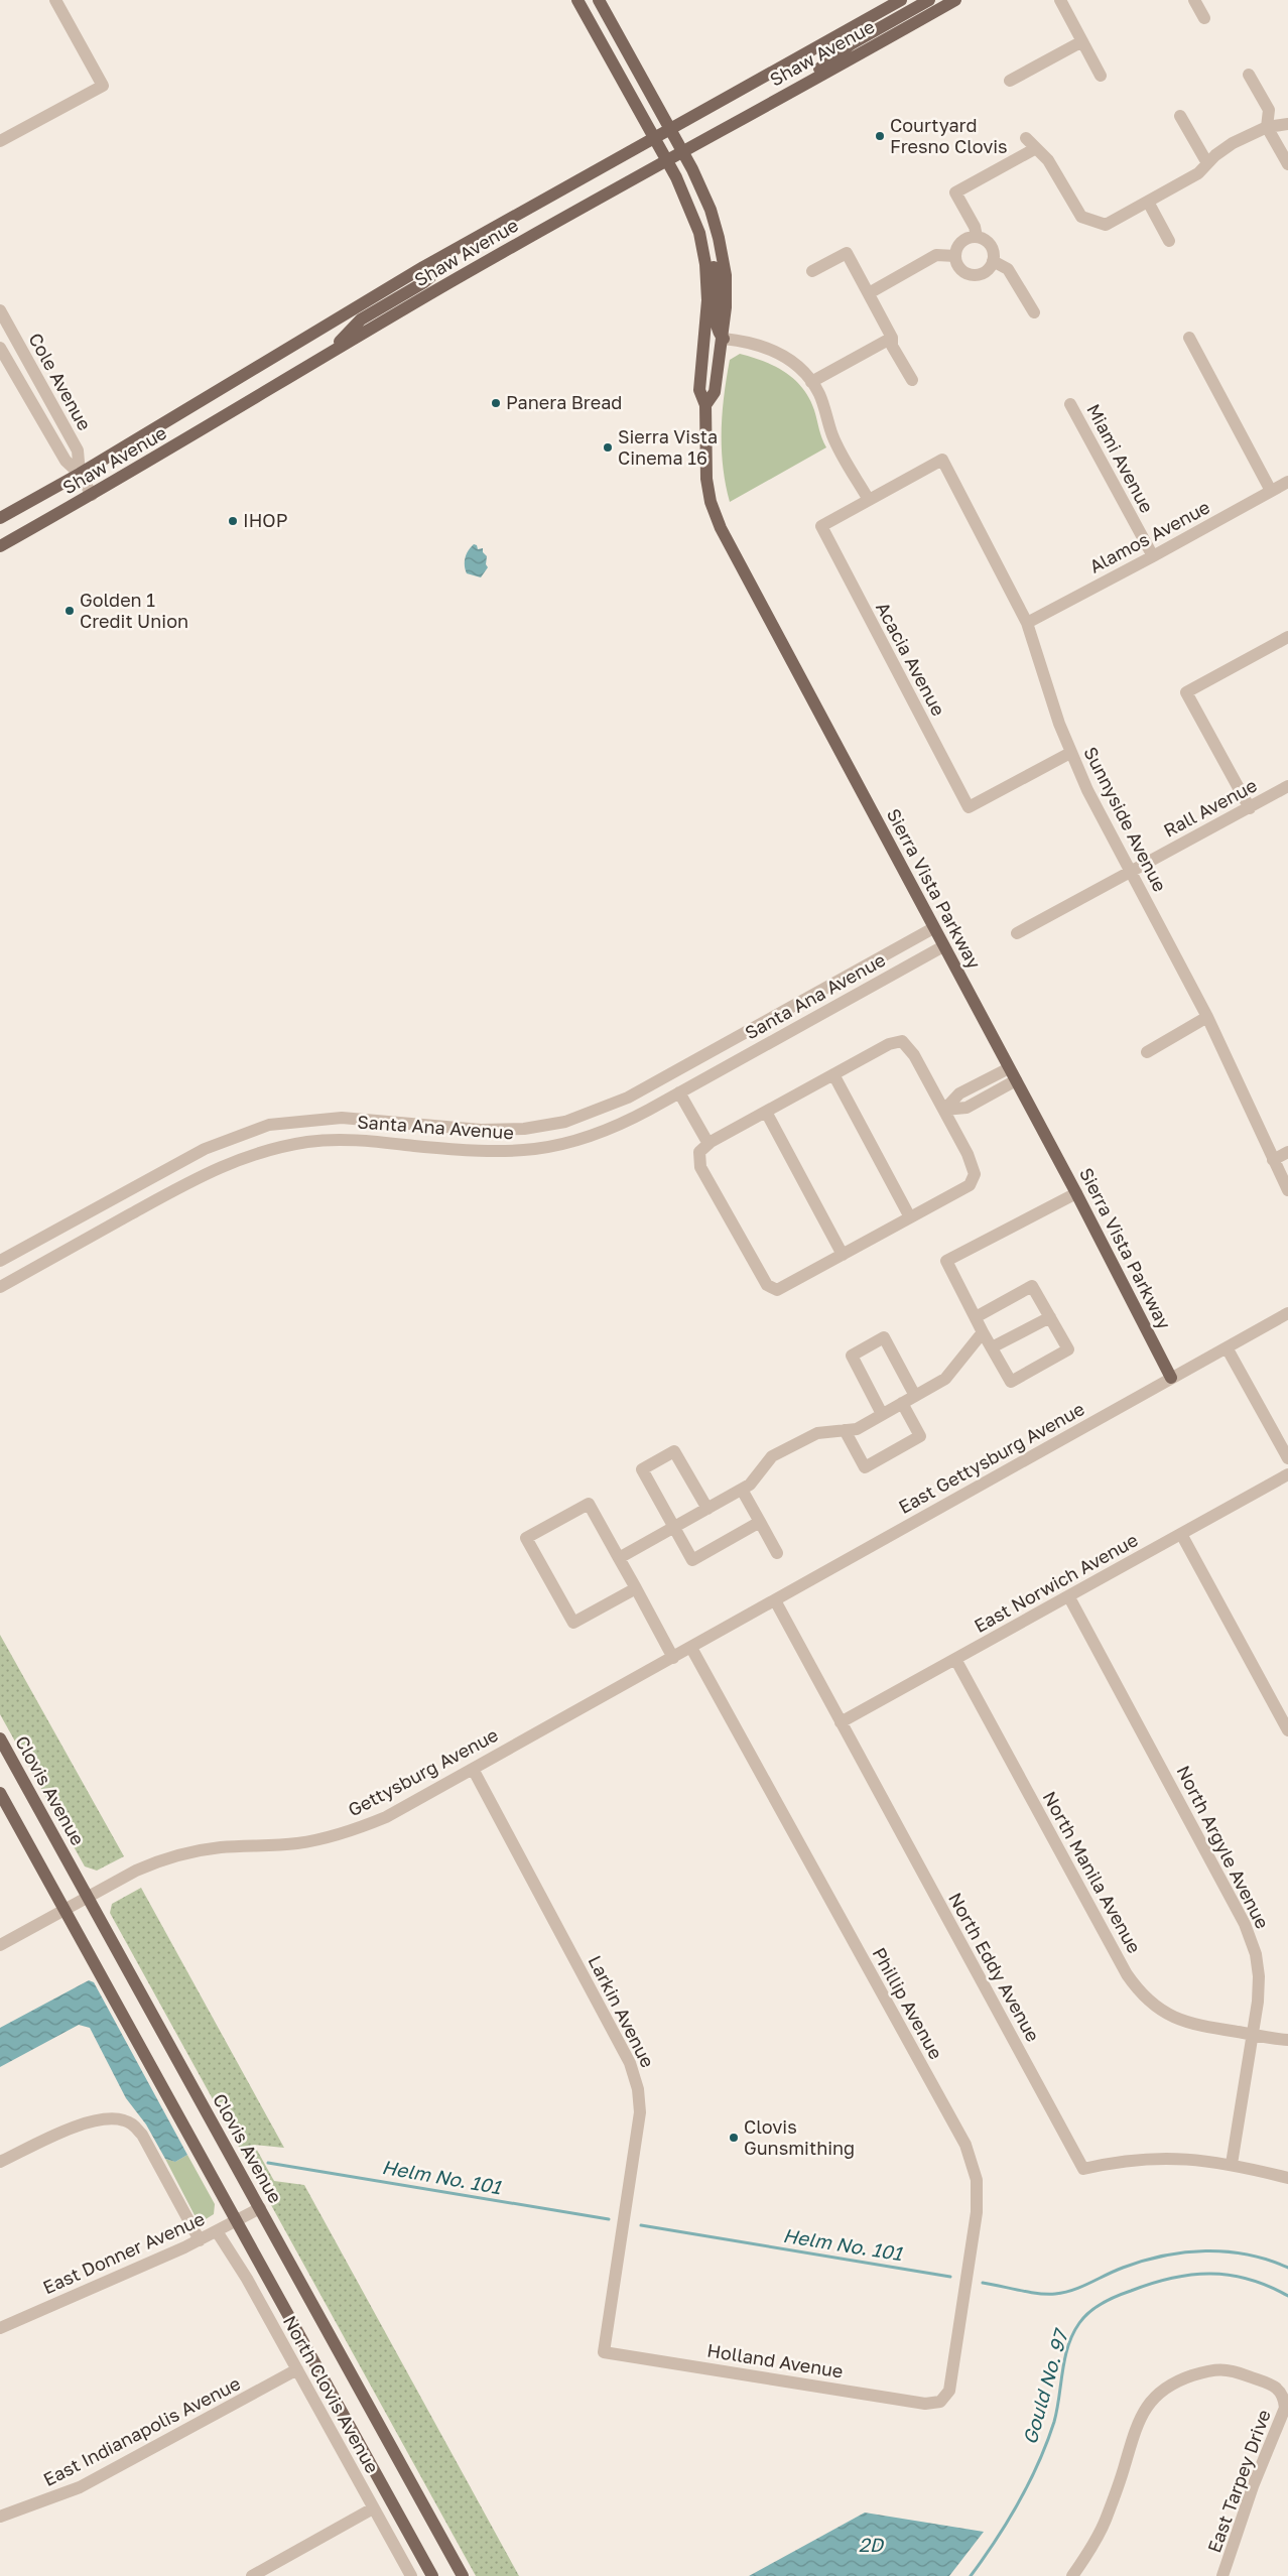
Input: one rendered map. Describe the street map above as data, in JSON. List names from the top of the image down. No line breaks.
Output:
{"streets":{"main road":["Shaw Avenue","Sierra Vista Parkway","Clovis Avenue"],"street":["Cole Avenue","Miami Avenue","Alamos Avenue","Acacia Avenue","Rall Avenue","Sunnyside Avenue","Santa Ana Avenue","East Gettysburg Avenue","East Norwich Avenue","Gettysburg Avenue","North Argyle Avenue","North Manila Avenue","North Eddy Avenue","Phillip Avenue","Larkin Avenue","East Donner Avenue","Holland Avenue","North Clovis Avenue","East Indianapolis Avenue","East Tarpey Drive"]},"crossings":[["Shaw Avenue","Cole Avenue"],["Shaw Avenue","Sierra Vista Parkway"],["Miami Avenue","Alamos Avenue"],["Alamos Avenue","Sunnyside Avenue"],["Acacia Avenue","Sunnyside Avenue"],["Rall Avenue","Sunnyside Avenue"],["Sierra Vista Parkway","Santa Ana Avenue"],["Sierra Vista Parkway","East Gettysburg Avenue"],["East Gettysburg Avenue","Gettysburg Avenue"],["East Gettysburg Avenue","North Eddy Avenue"],["East Norwich Avenue","North Argyle Avenue"],["East Norwich Avenue","North Manila Avenue"],["East Norwich Avenue","North Eddy Avenue"],["Gettysburg Avenue","Clovis Avenue"],["Gettysburg Avenue","North Eddy Avenue"],["Gettysburg Avenue","Phillip Avenue"],["Gettysburg Avenue","Larkin Avenue"],["Clovis Avenue","East Donner Avenue"],["North Argyle Avenue","North Manila Avenue"],["North Argyle Avenue","North Eddy Avenue"],["Phillip Avenue","Holland Avenue"],["Larkin Avenue","Holland Avenue"],["East Donner Avenue","North Clovis Avenue"],["North Clovis Avenue","East Indianapolis Avenue"]],"water":["Helm No. 101","Gould No. 97","2D"],"places":["Courtyard Fresno Clovis","Panera Bread","Sierra Vista Cinema 16","IHOP","Golden 1 Credit Union","Clovis Gunsmithing"]}
